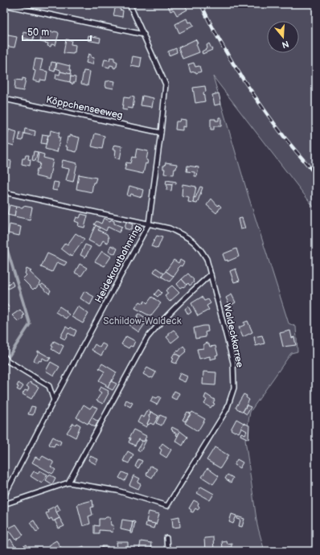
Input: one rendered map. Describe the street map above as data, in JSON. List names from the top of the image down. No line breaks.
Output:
{"streets":{"lane":["Köppchenseeweg","Heidekrautbahnring","Waldeckkarree"]},"crossings":[["Köppchenseeweg","Heidekrautbahnring"],["Heidekrautbahnring","Waldeckkarree"]],"parks":["Schildow-Waldeck"],"scale_bar":"50 m","north":"bottom"}
